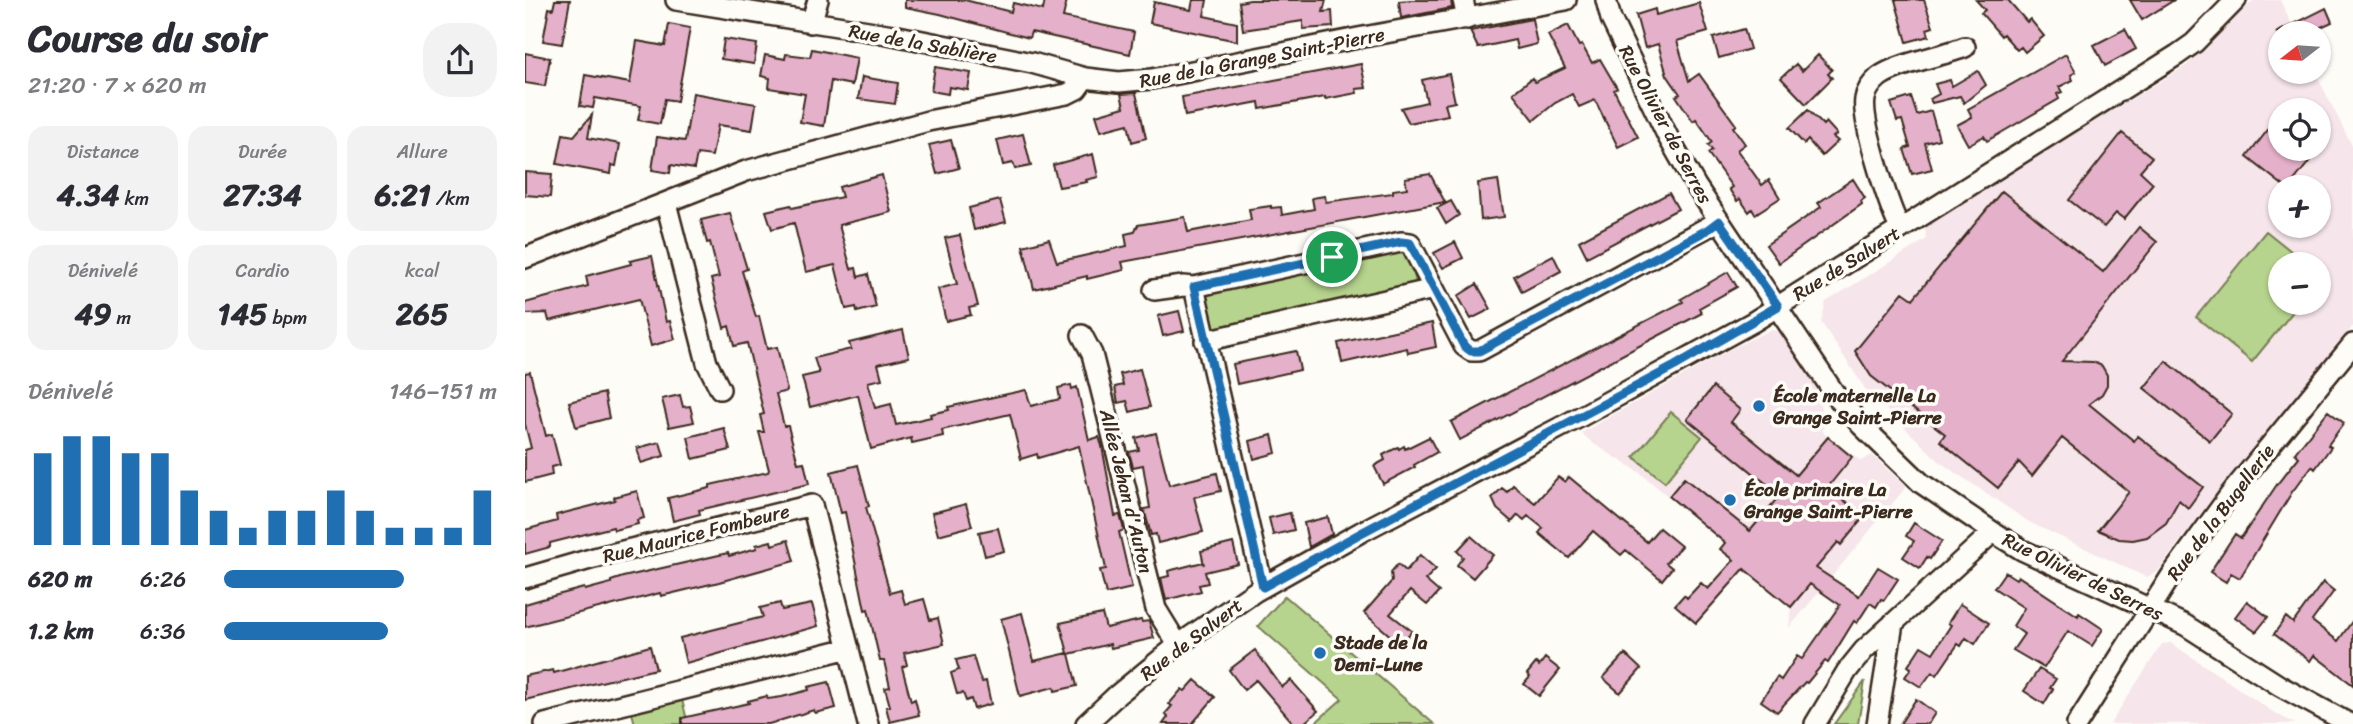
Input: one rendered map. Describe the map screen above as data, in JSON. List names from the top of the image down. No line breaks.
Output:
{"streets":{"street":["Rue de la Sablière","Rue de la Grange Saint-Pierre","Rue Olivier de Serres","Rue de Salvert","Allée Jehan d'Auton","Rue de la Bugellerie","Rue Maurice Fombeure"]},"crossings":[["Rue de la Sablière","Rue de la Grange Saint-Pierre"],["Rue Olivier de Serres","Rue de Salvert"],["Rue Olivier de Serres","Rue de la Bugellerie"],["Rue de Salvert","Allée Jehan d'Auton"]],"places":["École maternelle La Grange Saint-Pierre","École primaire La Grange Saint-Pierre","Stade de la Demi-Lune"],"north":"left","page":{"heading":["Course du soir","21:20 · 7 × 620 m"],"map_buttons":["+","−"],"stats":[["Distance","4.34 km"],["Durée","27:34"],["Allure","6:21 /km"],["Dénivelé","49 m"],["Cardio","145 bpm"],["kcal","265"]],"chart":["Dénivelé","146–151 m"],"list":[{"name":"620 m","note":"6:26"},{"name":"1.2 km","note":"6:36"}]}}
